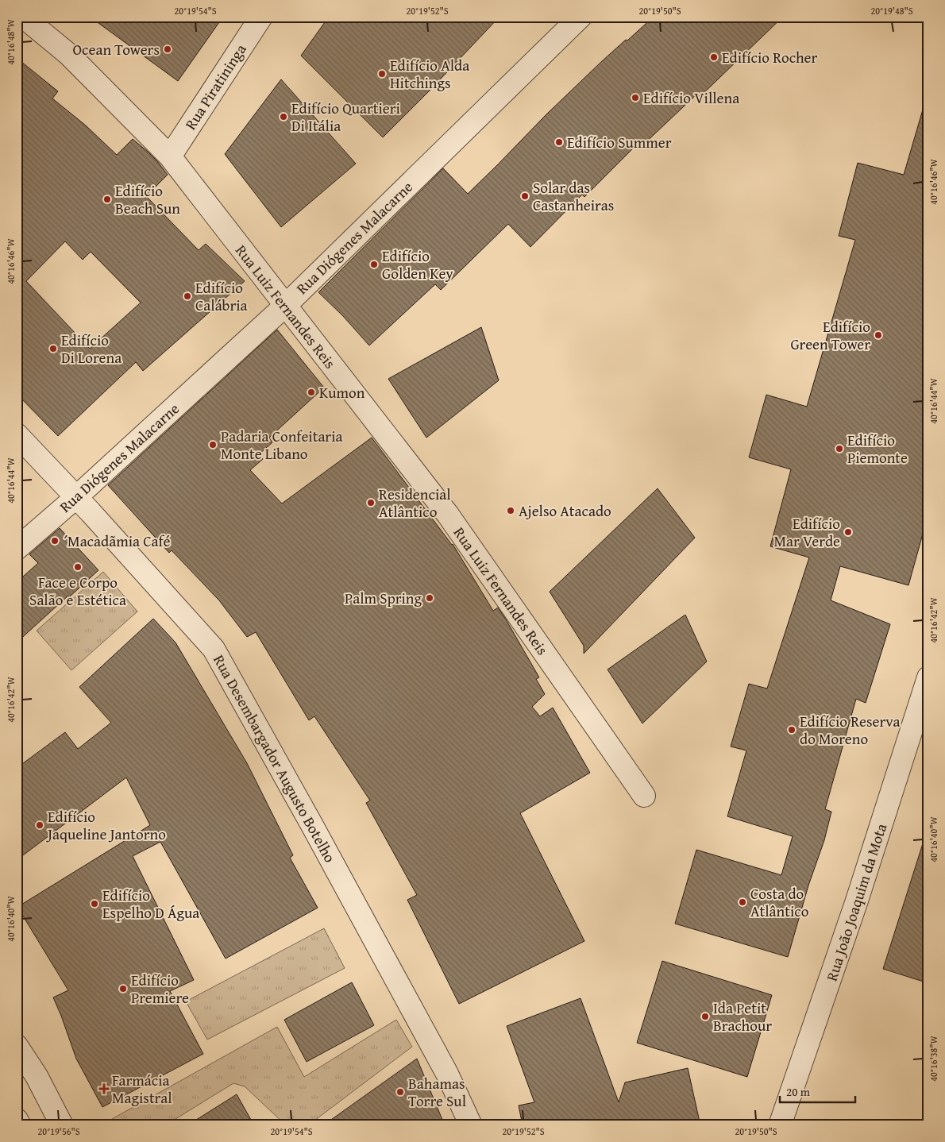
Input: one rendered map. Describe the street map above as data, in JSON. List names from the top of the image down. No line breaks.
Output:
{"streets":{"street":["Rua Piratininga","Rua Diógenes Malacarne","Rua Luiz Fernandes Reis","Rua Desembargador Augusto Botelho","Rua João Joaquim da Mota"]},"crossings":[["Rua Piratininga","Rua Luiz Fernandes Reis"],["Rua Diógenes Malacarne","Rua Luiz Fernandes Reis"],["Rua Diógenes Malacarne","Rua Desembargador Augusto Botelho"]],"places":{"other":["Ocean Towers","Edifício Rocher","Edifício Alda Hitchings","Edifício Villena","Edifício Quartieri Di Itália","Edifício Summer","Solar das Castanheiras","Edifício Beach Sun","Edifício Golden Key","Edifício Calábria","Edifício Green Tower","Edifício Di Lorena","Kumon","Padaria Confeitaria Monte Libano","Edifício Piemonte","Residencial Atlântico","Ajelso Atacado","Edifício Mar Verde","´Macadãmia Café","Face e Corpo Salão e Estética","Palm Spring","Edifício Reserva do Moreno","Edifício Jaqueline Jantorno","Costa do Atlântico","Edifício Espelho D Água","Edifício Premiere","Ida Petit Brachour","Bahamas Torre Sul"],"health":["Farmácia Magistral"]},"scale_bar":"20 m","coordinates":["20°19'54\"S","20°19'52\"S","20°19'50\"S","20°19'48\"S","40°16'48\"W","40°16'46\"W","40°16'44\"W","40°16'42\"W","40°16'40\"W","40°16'38\"W","20°19'56\"S"]}
